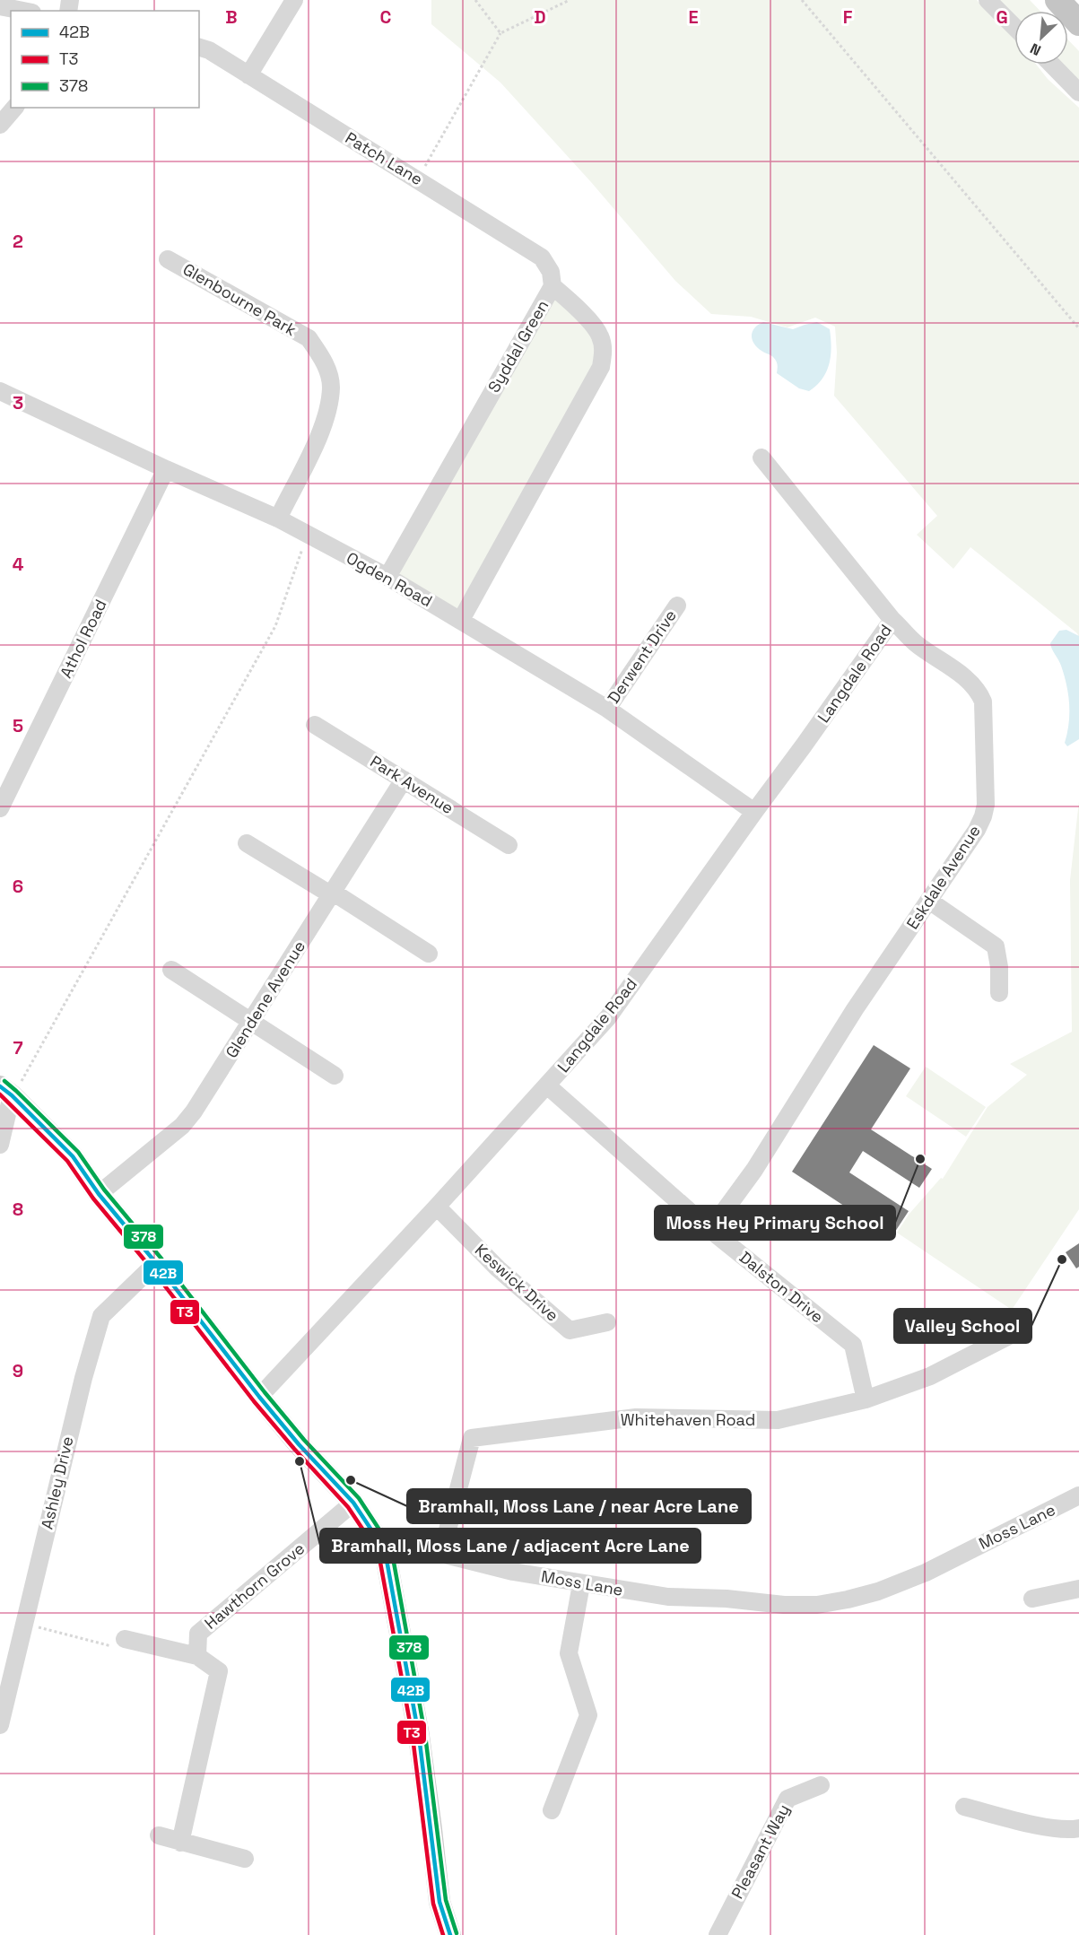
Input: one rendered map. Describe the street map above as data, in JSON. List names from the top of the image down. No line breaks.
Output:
{"streets":{"street":["Patch Lane","Glenbourne Park","Syddal Green","Ogden Road","Athol Road","Derwent Drive","Langdale Road","Park Avenue","Eskdale Avenue","Glendene Avenue","Keswick Drive","Dalston Drive","Whitehaven Road","Ashley Drive","Moss Lane","Hawthorn Grove","Pleasant Way"]},"crossings":[["Patch Lane","Syddal Green"],["Glenbourne Park","Ogden Road"],["Syddal Green","Ogden Road"],["Ogden Road","Athol Road"],["Ogden Road","Derwent Drive"],["Ogden Road","Langdale Road"],["Langdale Road","Eskdale Avenue"],["Langdale Road","Keswick Drive"],["Langdale Road","Dalston Drive"],["Park Avenue","Glendene Avenue"],["Eskdale Avenue","Dalston Drive"],["Dalston Drive","Whitehaven Road"],["Whitehaven Road","Moss Lane"]],"places":["Moss Hey Primary School","Valley School","Bramhall, Moss Lane / adjacent Acre Lane","Bramhall, Moss Lane / near Acre Lane"],"lines":["transit line 378","transit line 42B","transit line T3"],"legend":["42B","T3","378"],"north":"bottom left","grid":{"columns":["B","C","D","E","F","G"],"rows":["2","3","4","5","6","7","8","9"]}}
